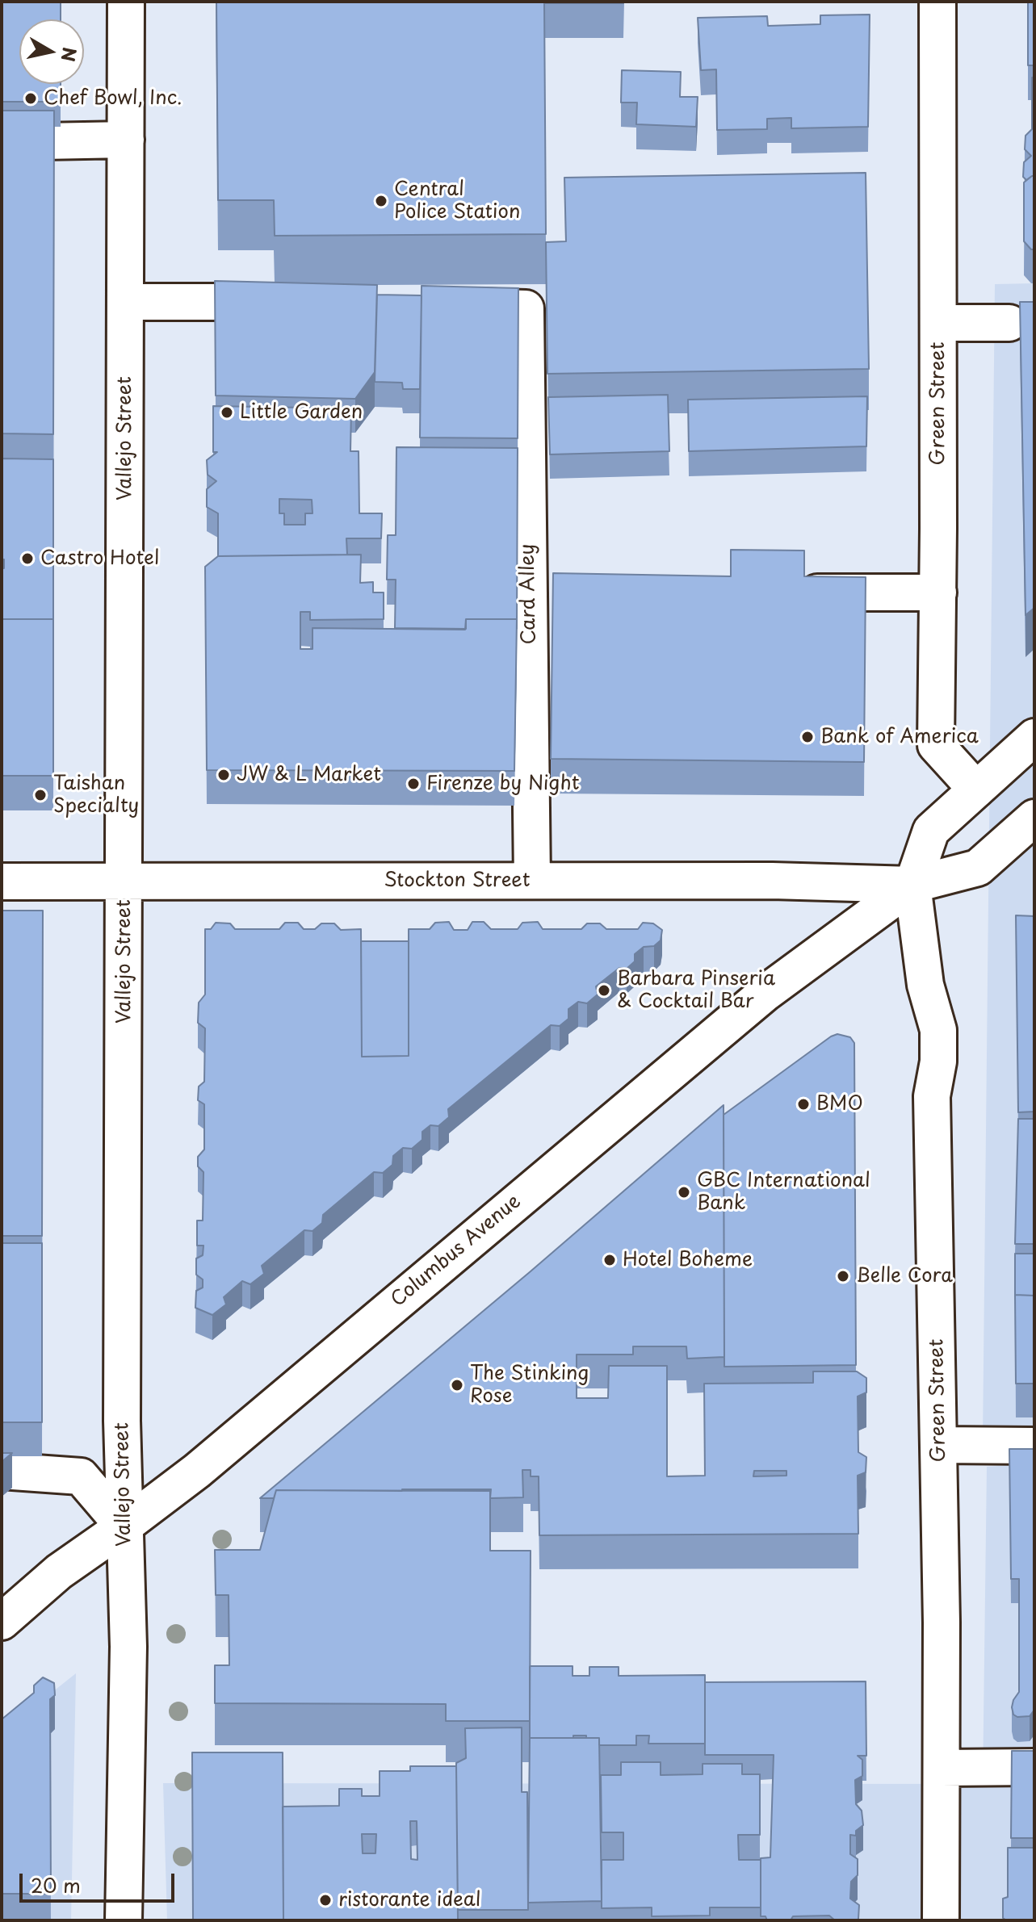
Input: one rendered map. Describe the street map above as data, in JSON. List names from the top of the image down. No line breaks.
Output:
{"streets":{"street":["Green Street","Vallejo Street","Card Alley","Stockton Street","Columbus Avenue"]},"crossings":[["Green Street","Stockton Street"],["Green Street","Columbus Avenue"],["Vallejo Street","Stockton Street"],["Vallejo Street","Columbus Avenue"],["Card Alley","Stockton Street"],["Stockton Street","Columbus Avenue"]],"places":["Chef Bowl, Inc.","Central Police Station","Little Garden","Castro Hotel","Bank of America","JW & L Market","Firenze by Night","Taishan Specialty","Barbara Pinseria & Cocktail Bar","BMO","GBC International Bank","Hotel Boheme","Belle Cora","The Stinking Rose","ristorante ideal"],"scale_bar":"20 m","north":"right"}
